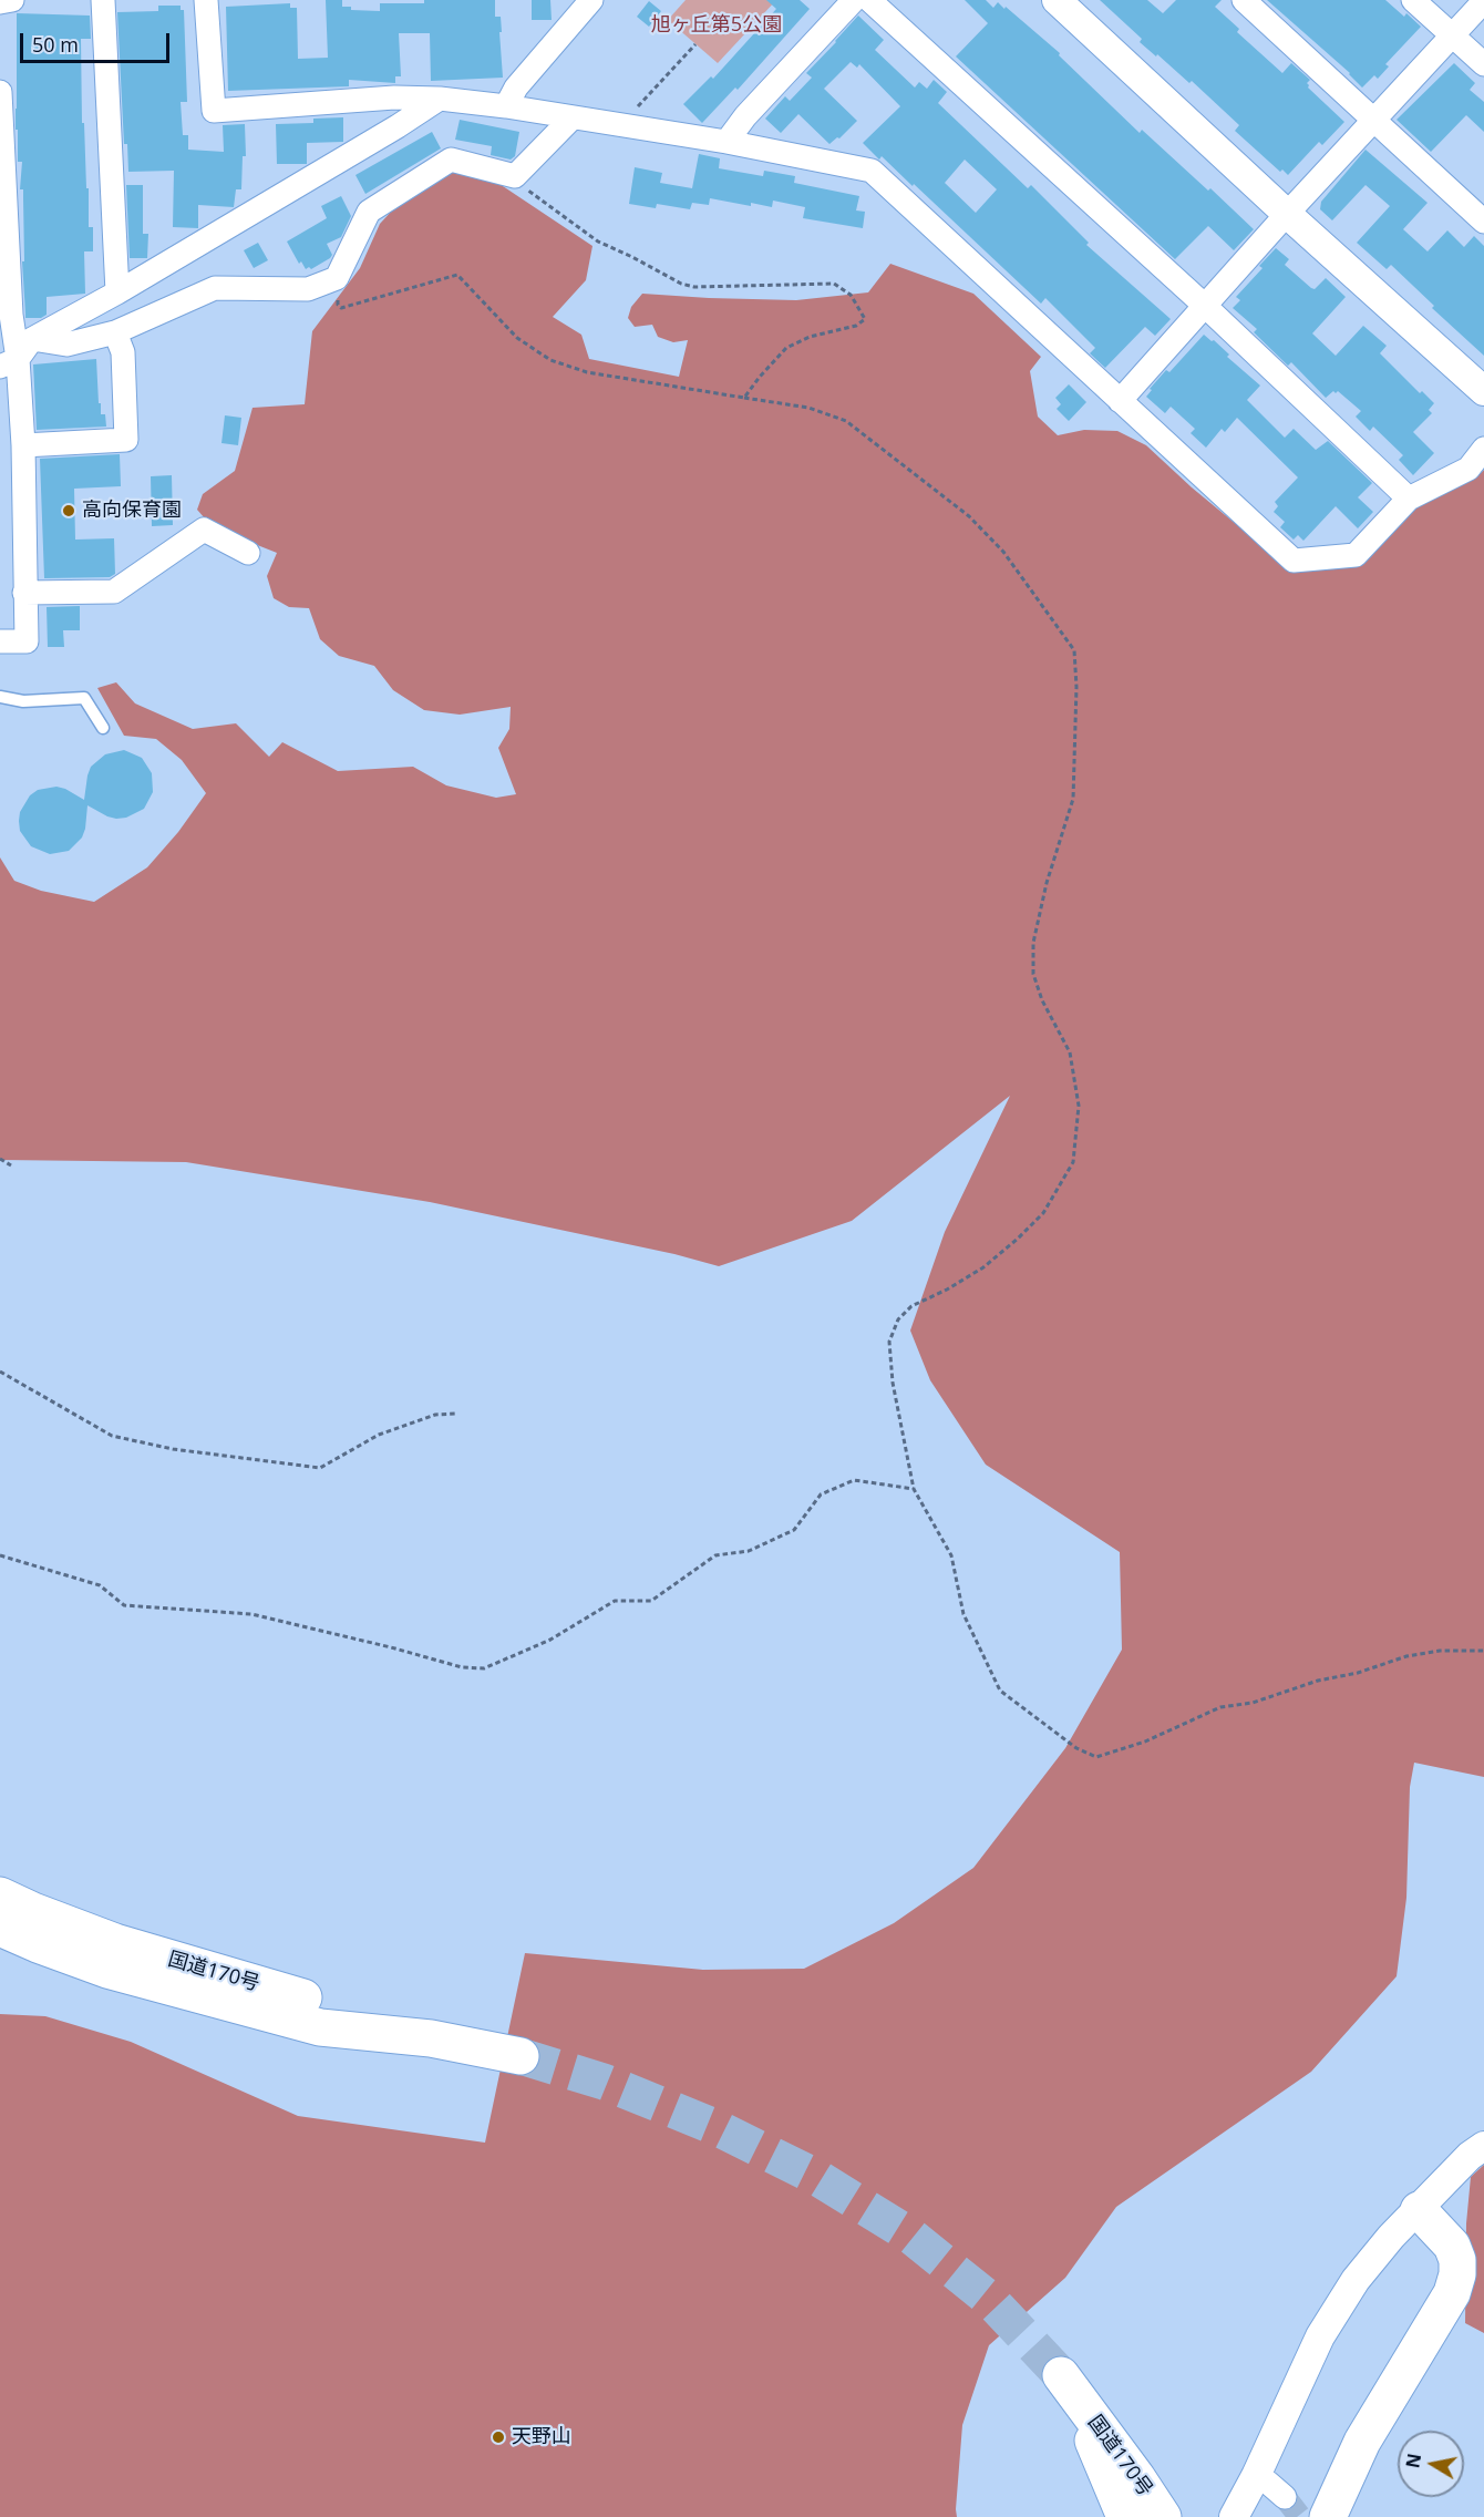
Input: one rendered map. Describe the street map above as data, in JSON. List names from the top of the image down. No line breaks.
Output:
{"streets":{"highway":["国道170号"]},"parks":["旭ヶ丘第5公園"],"places":["高向保育園","天野山"],"scale_bar":"50 m","north":"left"}
